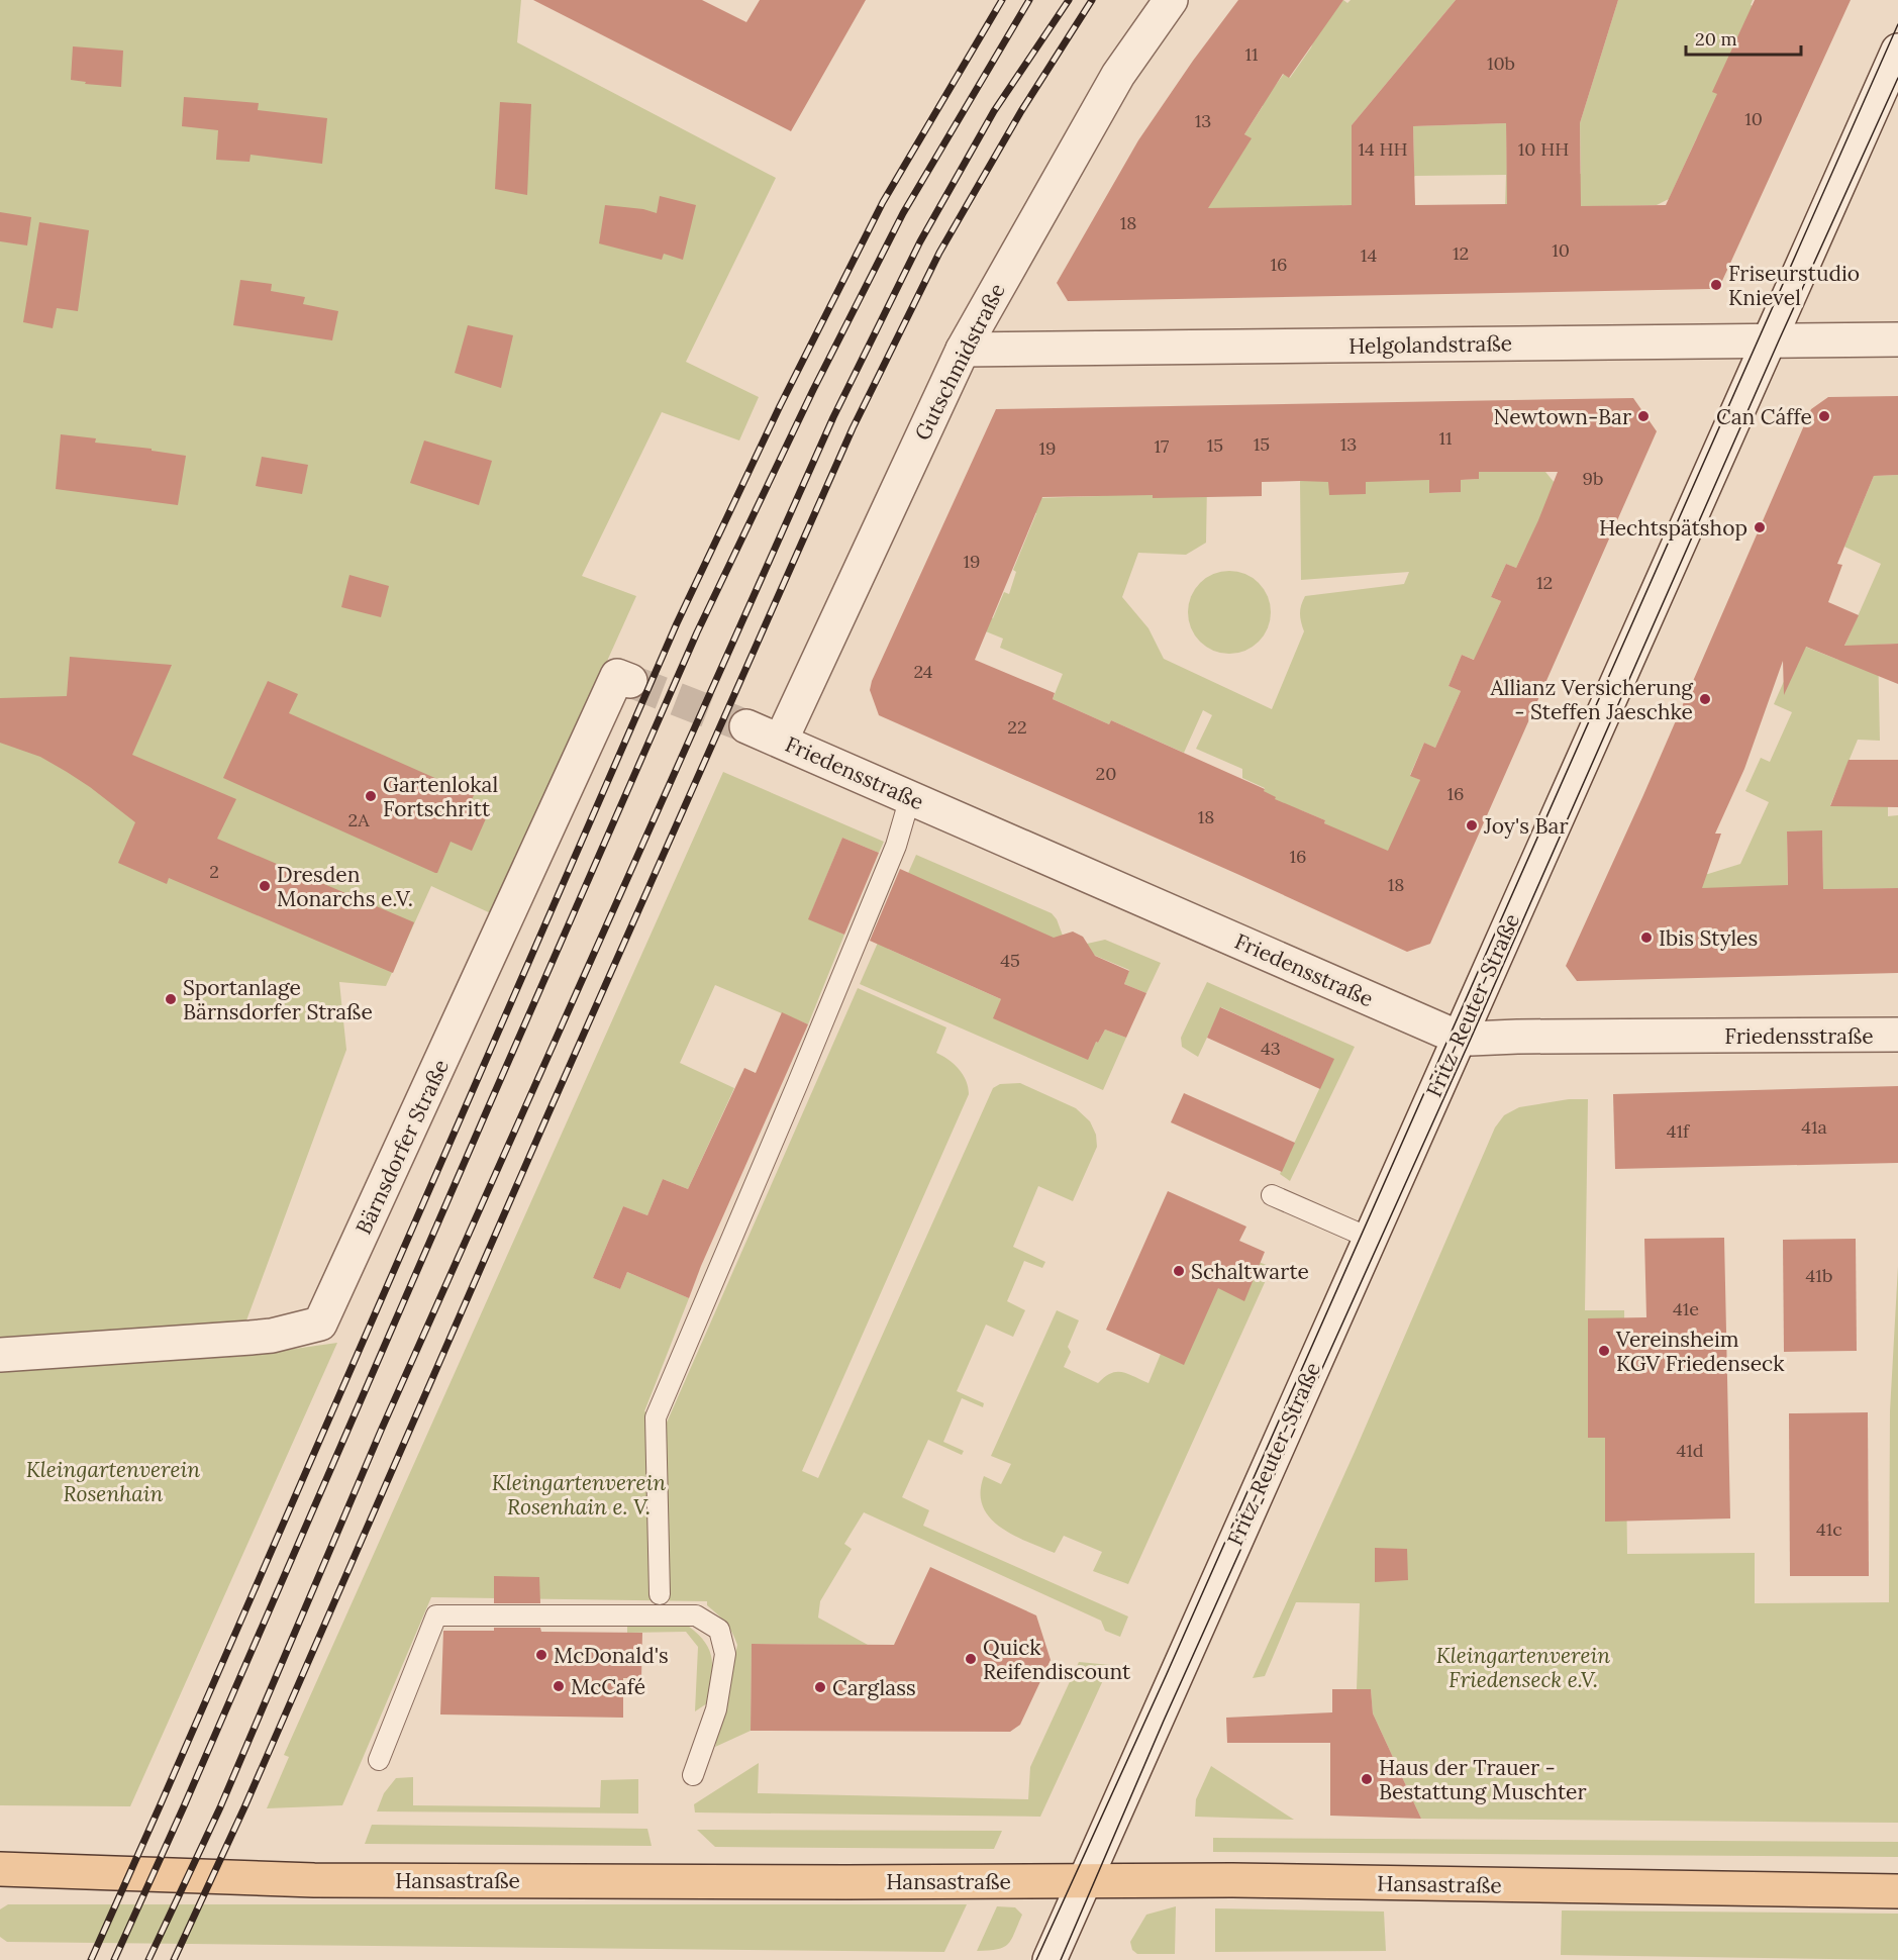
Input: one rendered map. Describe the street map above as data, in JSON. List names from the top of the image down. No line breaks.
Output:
{"streets":{"main road":["Hansastraße"],"street":["Helgolandstraße","Gutschmidstraße","Friedensstraße","Fritz-Reuter-Straße","Bärnsdorfer Straße"]},"crossings":[["Helgolandstraße","Gutschmidstraße"],["Helgolandstraße","Fritz-Reuter-Straße"],["Gutschmidstraße","Friedensstraße"],["Friedensstraße","Fritz-Reuter-Straße"],["Fritz-Reuter-Straße","Hansastraße"]],"parks":["Kleingartenverein Rosenhain","Kleingartenverein Rosenhain e. V.","Kleingartenverein Friedenseck e.V."],"places":["Friseurstudio Knievel","Newtown-Bar","Can Cáffe","Hechtspätshop","Allianz Versicherung - Steffen Jaeschke","Gartenlokal Fortschritt","Joy's Bar","Dresden Monarchs e.V.","Ibis Styles","Sportanlage Bärnsdorfer Straße","Schaltwarte","Vereinsheim KGV Friedenseck","McDonald's","Quick Reifendiscount","McCafé","Carglass","Haus der Trauer - Bestattung Muschter"],"house_numbers":["11","10b","10","13","14 HH","10 HH","18","10","12","14","16","11","15","13","15","17","19","9b","19","12","24","22","20","16","18","2A","16","2","18","45","43","41a","41f","41b","41e","41d","41c"],"scale_bar":"20 m"}
